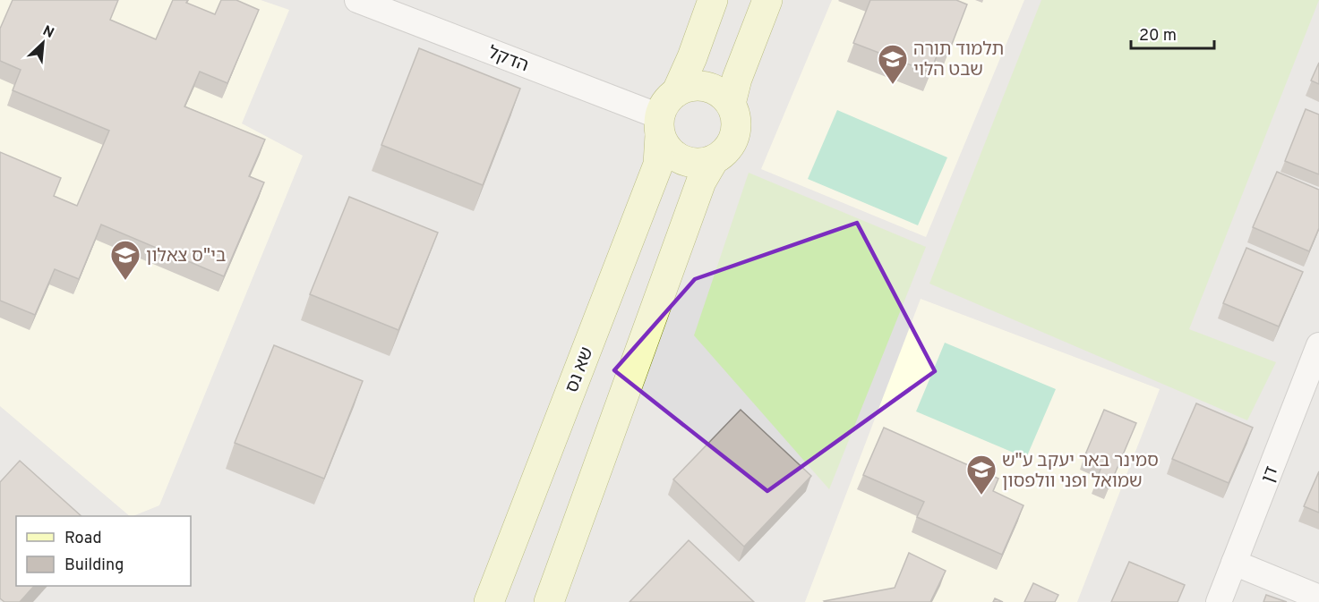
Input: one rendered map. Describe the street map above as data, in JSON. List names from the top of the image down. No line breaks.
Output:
{"streets":{"street":["הדקל","שא נס","דן"]},"crossings":[["הדקל","שא נס"]],"places":{"school or university":["תלמוד תורה שבט הלוי","בי\"ס צאלון","סמינר באר יעקב ע\"ש שמואל ופני וולפסון"]},"legend":["Road","Building"],"scale_bar":"20 m","north":"top right"}
